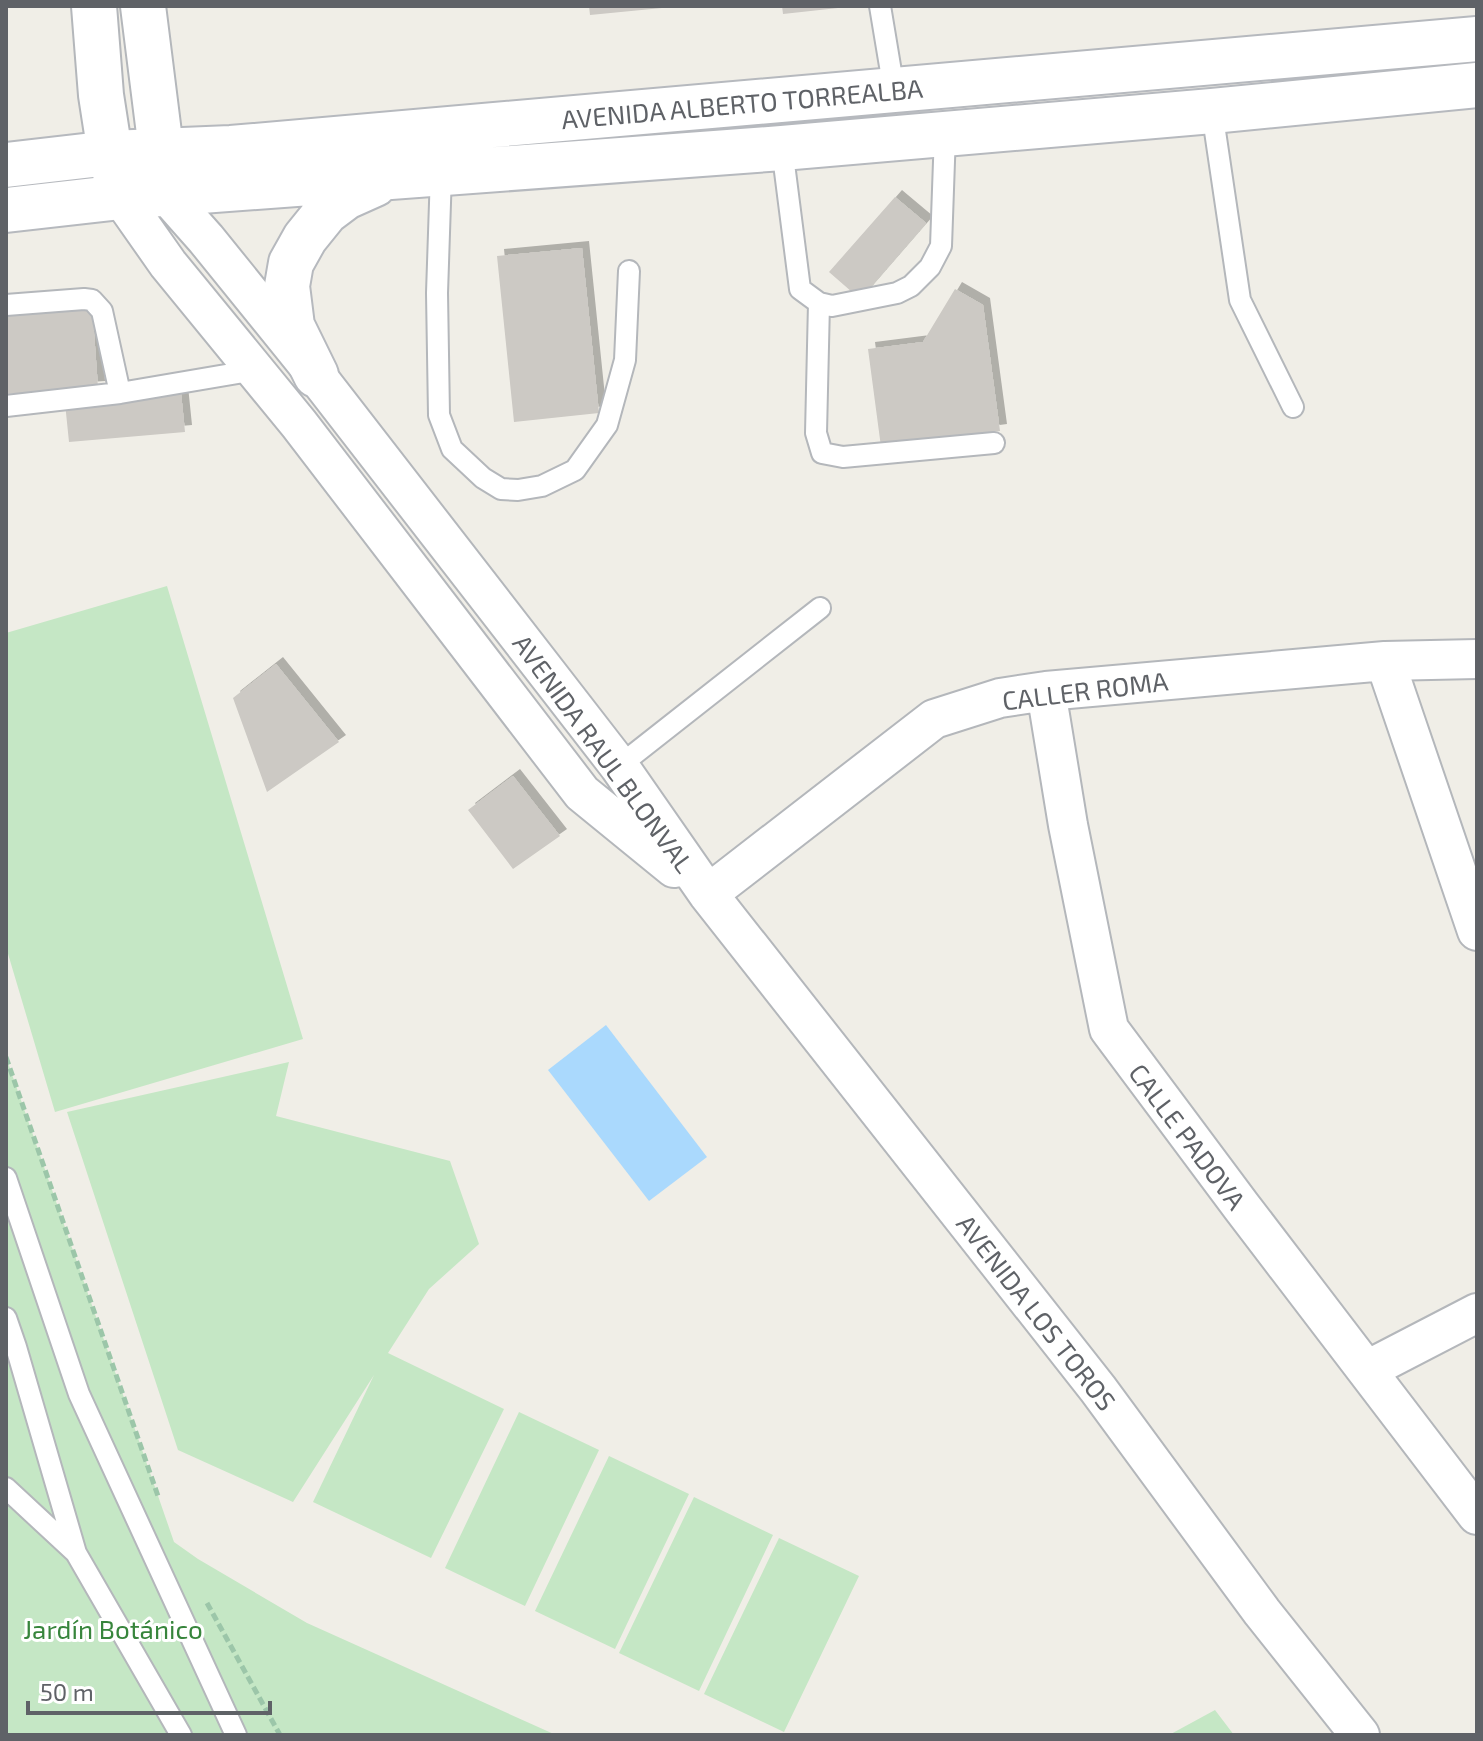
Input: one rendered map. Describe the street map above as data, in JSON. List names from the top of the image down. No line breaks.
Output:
{"streets":{"main road":["AVENIDA ALBERTO TORREALBA","AVENIDA RAUL BLONVAL"],"street":["CALLER ROMA","CALLE PADOVA","AVENIDA LOS TOROS"]},"crossings":[["AVENIDA ALBERTO TORREALBA","AVENIDA RAUL BLONVAL"],["CALLER ROMA","AVENIDA RAUL BLONVAL"],["CALLER ROMA","CALLE PADOVA"],["CALLER ROMA","AVENIDA LOS TOROS"],["AVENIDA RAUL BLONVAL","AVENIDA LOS TOROS"]],"parks":["Jardín Botánico"],"scale_bar":"50 m"}
